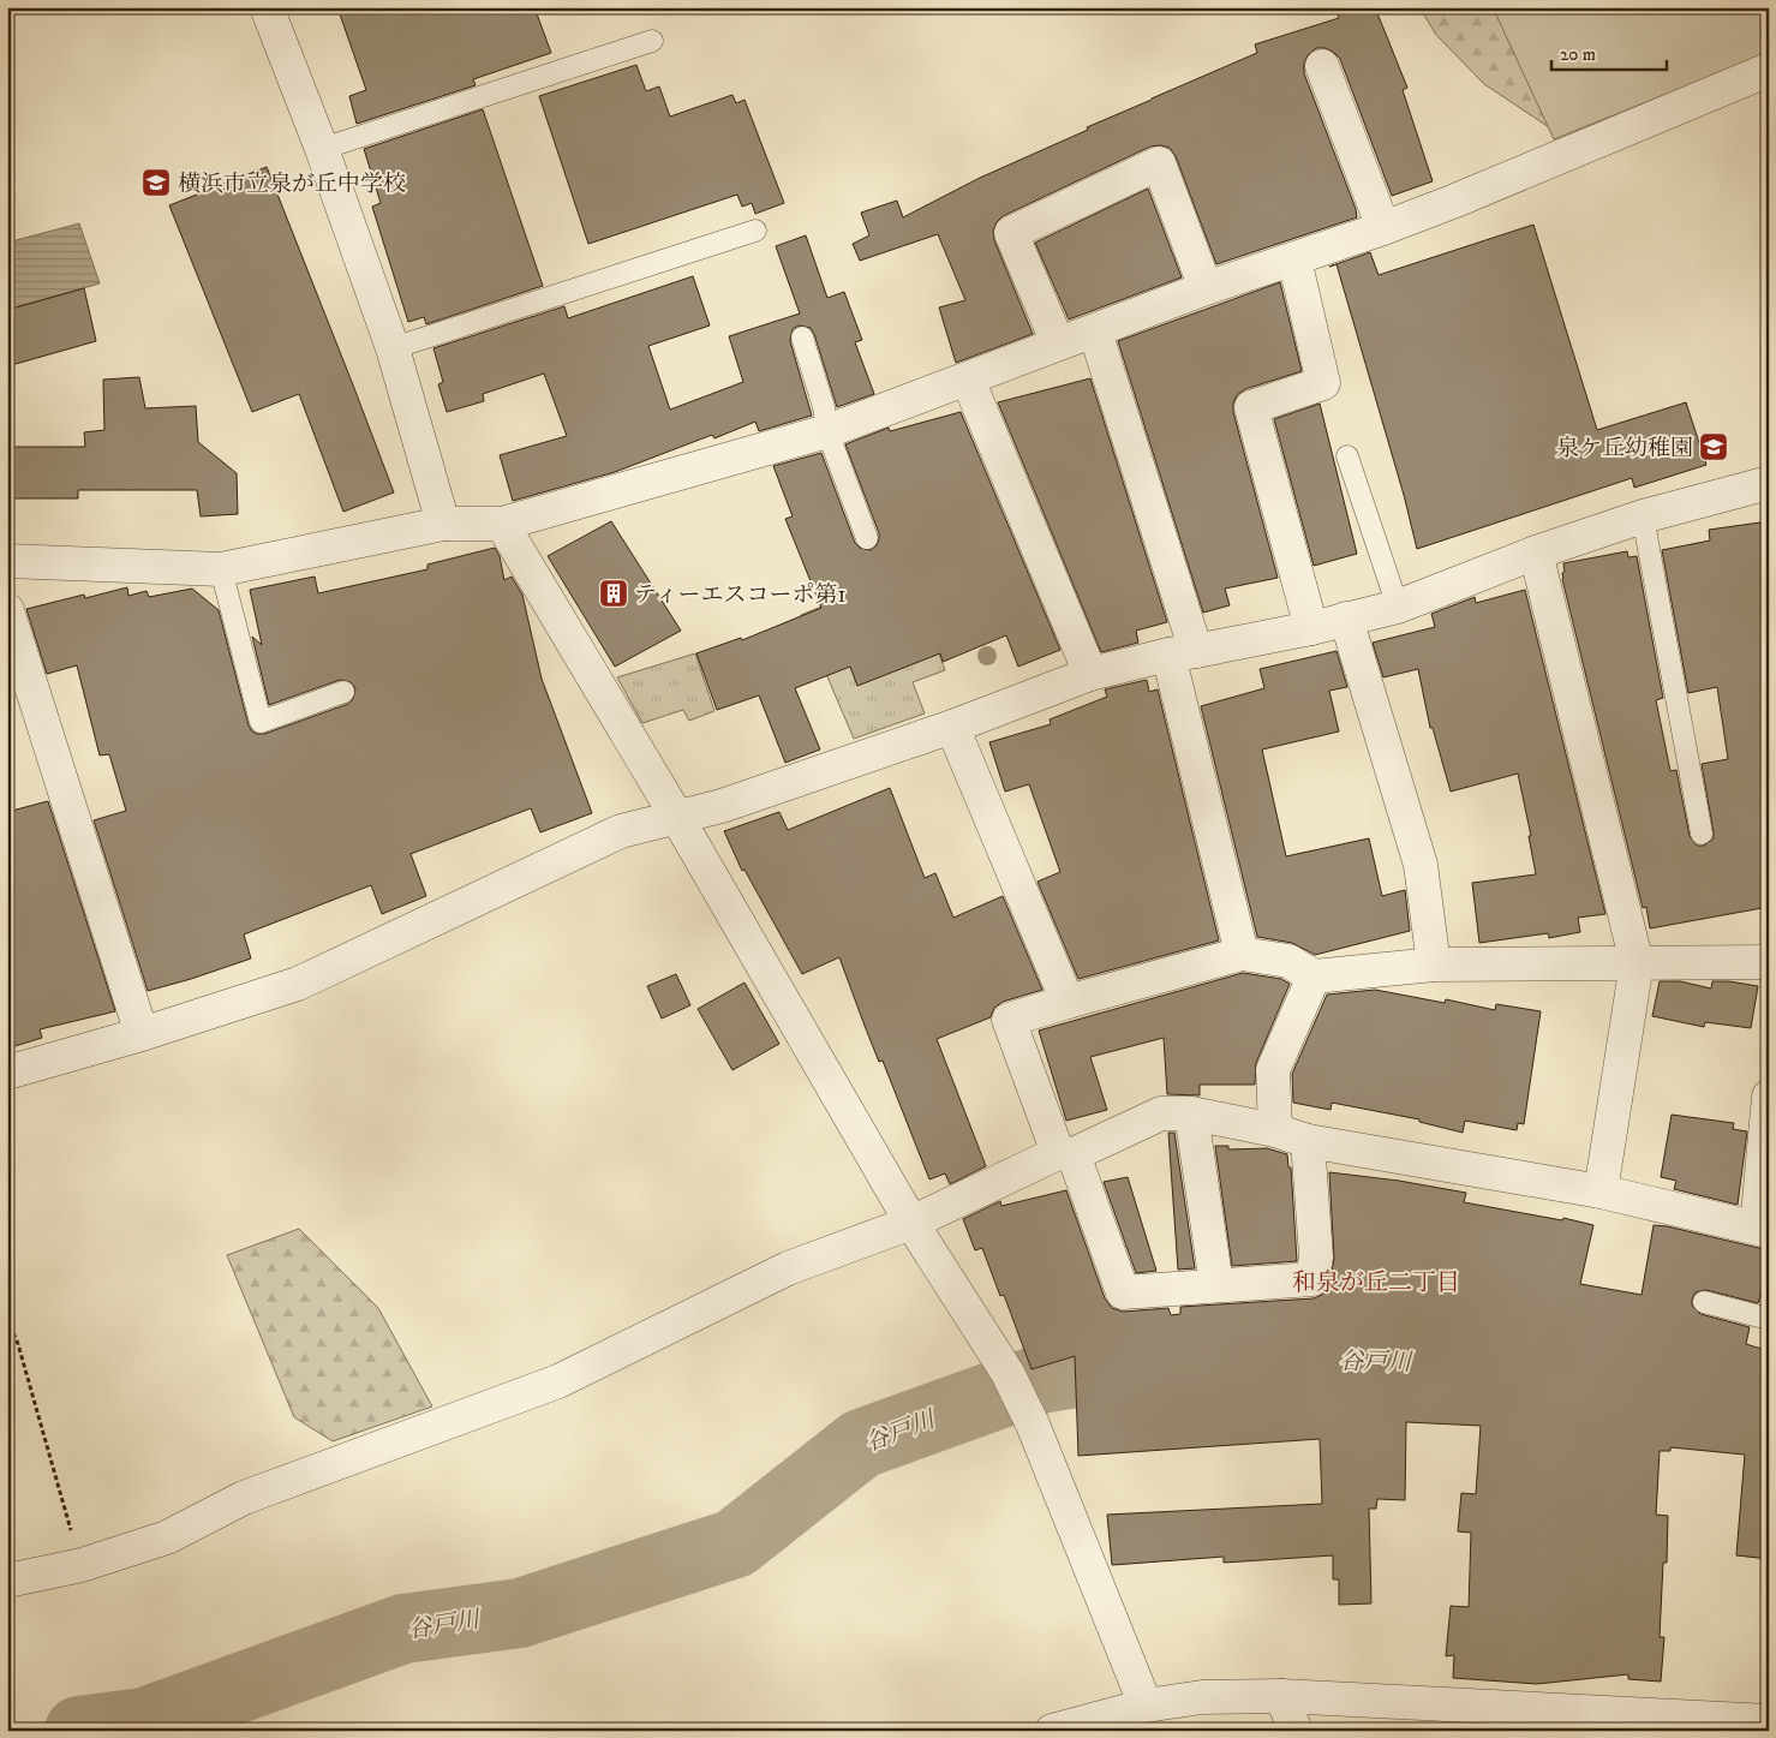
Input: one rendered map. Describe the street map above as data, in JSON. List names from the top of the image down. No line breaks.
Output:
{"districts":["和泉が丘二丁目"],"water":["谷戸川"],"places":{"school or university":["横浜市立泉が丘中学校","泉ケ丘幼稚園"],"building":["ティーエスコーポ第1"]},"scale_bar":"20 m"}
